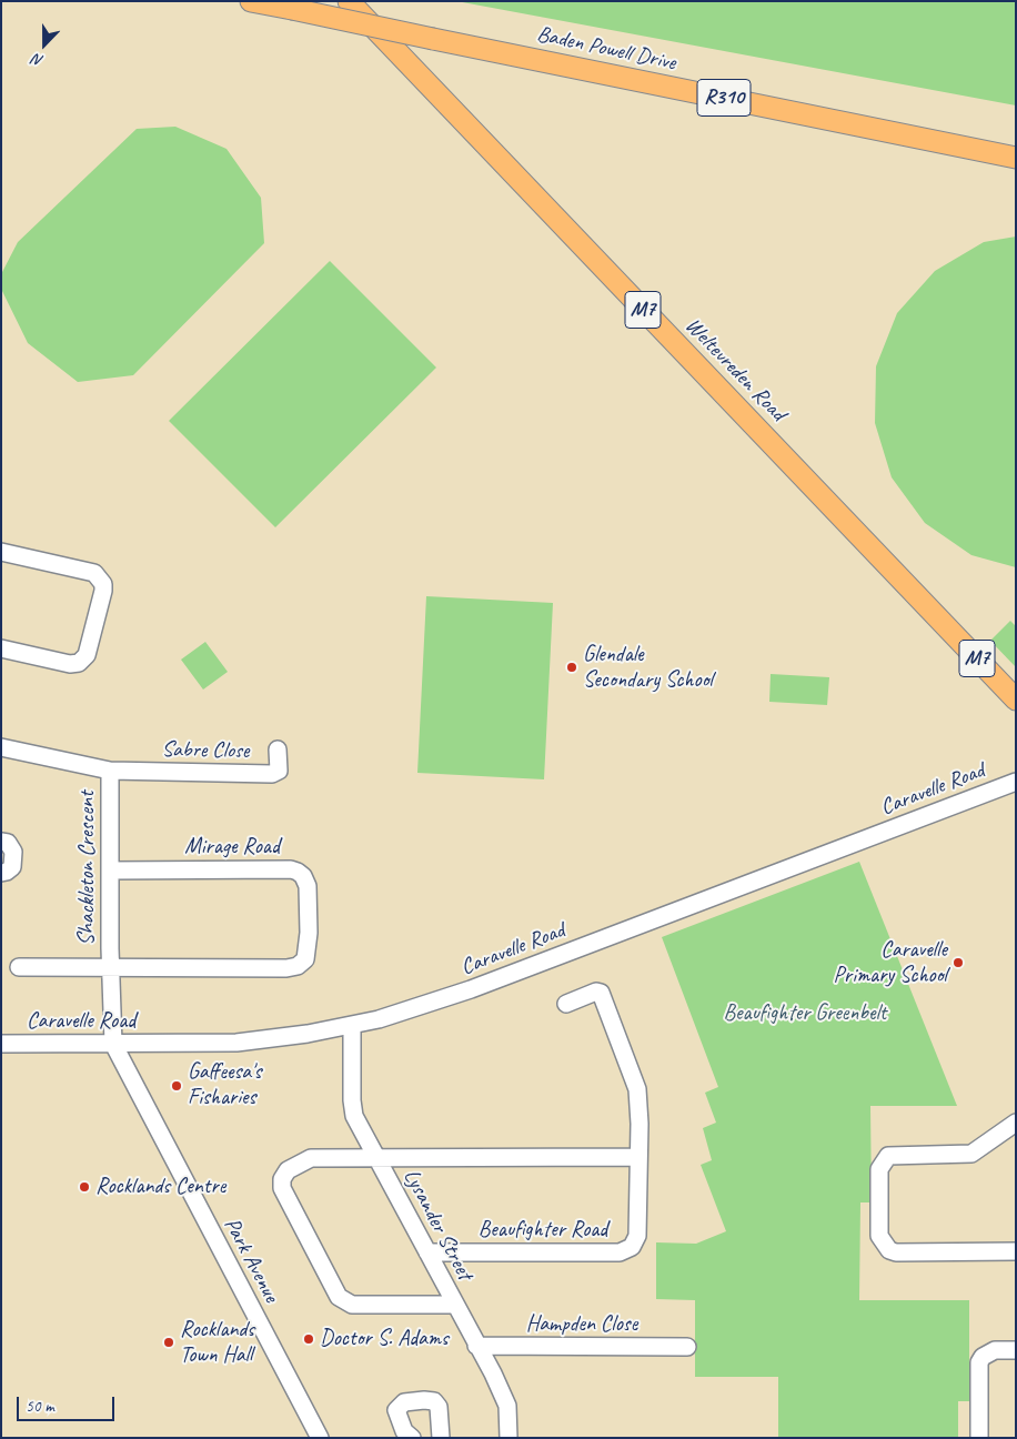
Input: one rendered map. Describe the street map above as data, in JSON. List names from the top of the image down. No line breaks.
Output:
{"streets":{"main road":["Baden Powell Drive","R310","M7","Weltevreden Road"],"street":["Sabre Close","Caravelle Road","Mirage Road","Shackleton Crescent","Lysander Street","Beaufighter Road","Park Avenue","Hampden Close"]},"crossings":[["Sabre Close","Shackleton Crescent"],["Caravelle Road","Shackleton Crescent"],["Caravelle Road","Lysander Street"],["Caravelle Road","Park Avenue"],["Mirage Road","Shackleton Crescent"],["Shackleton Crescent","Park Avenue"],["Lysander Street","Beaufighter Road"],["Lysander Street","Hampden Close"]],"parks":["Beaufighter Greenbelt"],"places":["Glendale Secondary School","Caravelle Primary School","Gaffeesa's Fisharies","Rocklands Centre","Doctor S. Adams","Rocklands Town Hall"],"scale_bar":"50 m","north":"bottom"}
